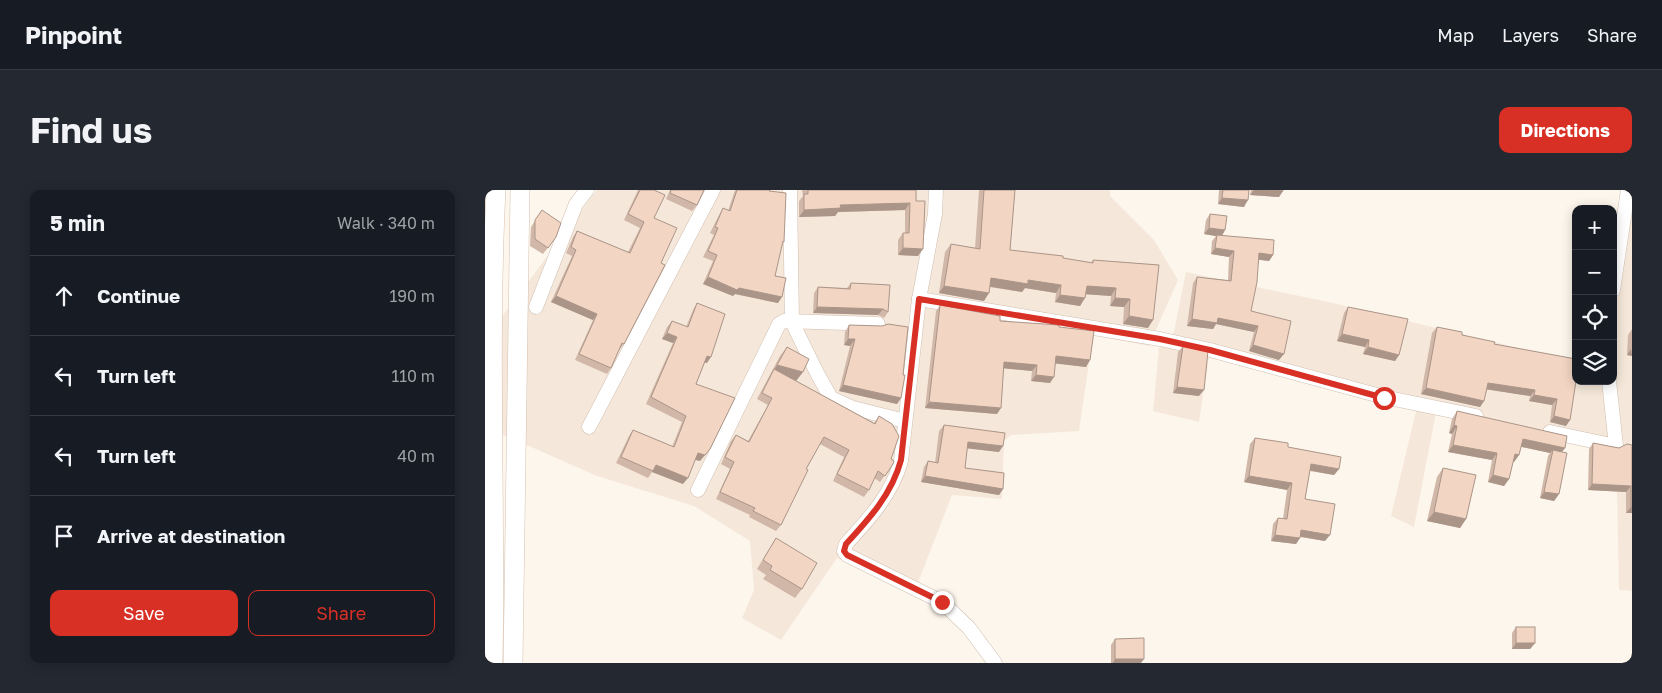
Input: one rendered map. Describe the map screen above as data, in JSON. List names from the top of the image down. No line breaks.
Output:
{"page":{"header":"Pinpoint","nav":["Map","Layers","Share"],"buttons":["Directions",["Save","Share"]],"title":"Find us","heading":["5 min","Walk · 340 m"],"map_buttons":["+","−"],"list":[["Continue","190 m"],["Turn left","110 m"],["Turn left","40 m"],"Arrive at destination"]}}
